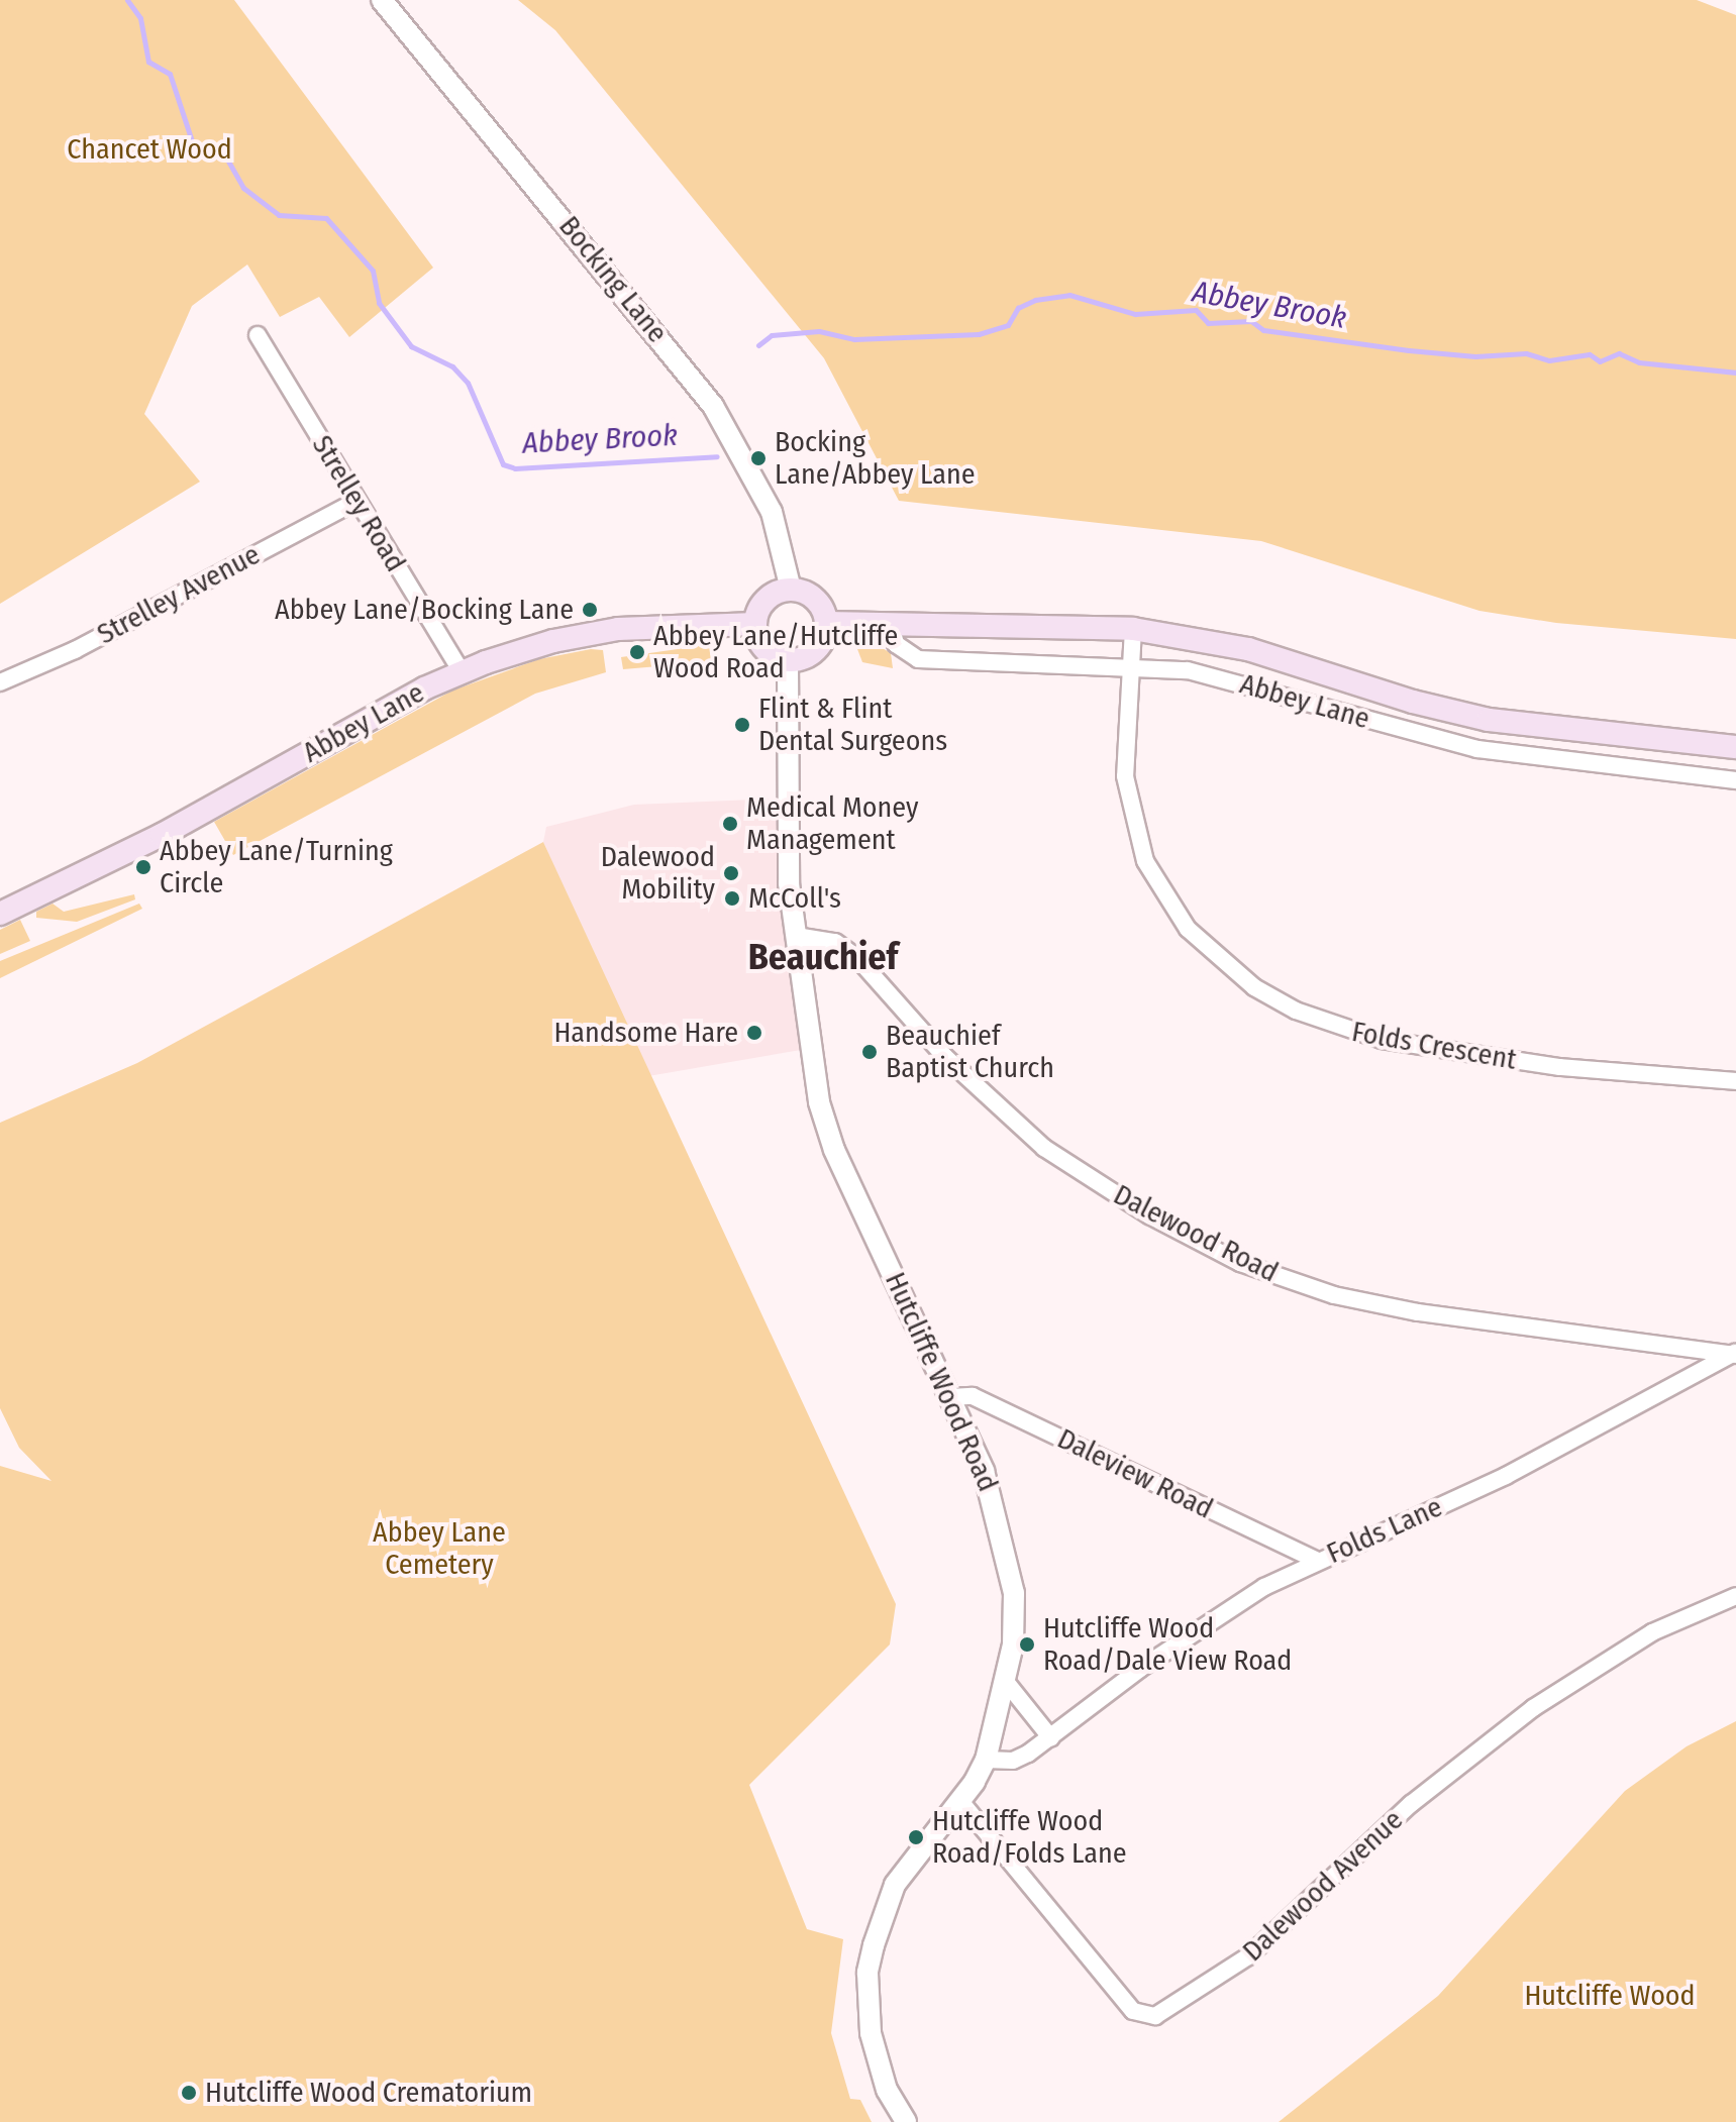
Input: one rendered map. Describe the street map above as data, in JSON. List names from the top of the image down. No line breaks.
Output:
{"streets":{"main road":["Abbey Lane"],"street":["Bocking Lane","Strelley Road","Strelley Avenue","Folds Crescent","Dalewood Road","Hutcliffe Wood Road","Daleview Road","Folds Lane","Dalewood Avenue"]},"crossings":[["Bocking Lane","Abbey Lane"],["Bocking Lane","Hutcliffe Wood Road"],["Strelley Road","Strelley Avenue"],["Strelley Road","Abbey Lane"],["Abbey Lane","Folds Crescent"],["Abbey Lane","Hutcliffe Wood Road"],["Dalewood Road","Hutcliffe Wood Road"],["Dalewood Road","Folds Lane"],["Hutcliffe Wood Road","Daleview Road"],["Hutcliffe Wood Road","Folds Lane"],["Hutcliffe Wood Road","Dalewood Avenue"],["Daleview Road","Folds Lane"]],"districts":["Beauchief"],"water":["Abbey Brook"],"parks":["Chancet Wood","Abbey Lane Cemetery","Hutcliffe Wood"],"places":["Bocking Lane/Abbey Lane","Abbey Lane/Bocking Lane","Abbey Lane/Hutcliffe Wood Road","Flint & Flint Dental Surgeons","Medical Money Management","Abbey Lane/Turning Circle","Dalewood Mobility","McColl's","Handsome Hare","Beauchief Baptist Church","Hutcliffe Wood Road/Dale View Road","Hutcliffe Wood Road/Folds Lane","Hutcliffe Wood Crematorium"]}
